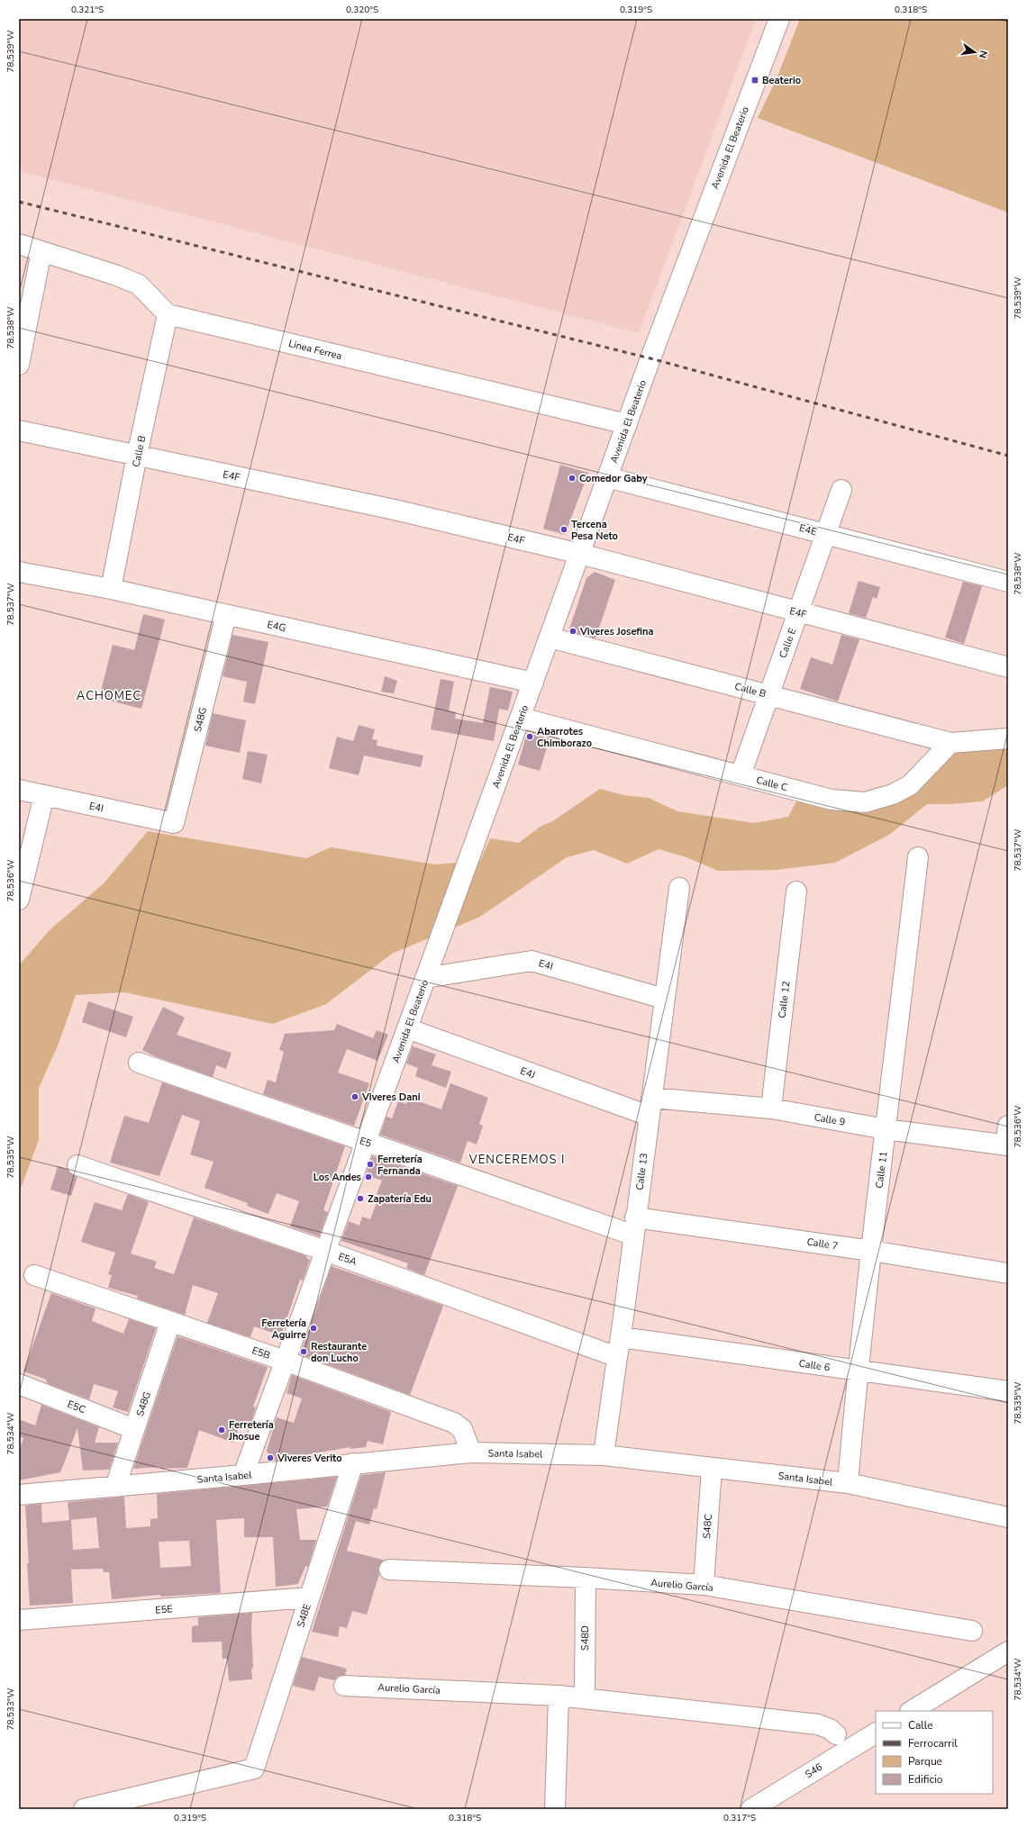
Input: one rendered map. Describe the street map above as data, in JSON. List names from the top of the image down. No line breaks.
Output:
{"streets":{"street":["Avenida El Beaterio","Linea Ferrea","Calle B","E4F","E4E","E4G","Calle E","S48G","Calle C","E4I","Calle 12","E4J","Calle 9","E5","Calle 11","Calle 13","Calle 7","E5A","E5B","Calle 6","E5C","Santa Isabel","S48C","Aurelio García","E5E","S48E","S48D","S46"]},"crossings":[["Avenida El Beaterio","Linea Ferrea"],["Avenida El Beaterio","Calle B"],["Avenida El Beaterio","E4F"],["Avenida El Beaterio","E4E"],["Avenida El Beaterio","E4G"],["Avenida El Beaterio","Calle C"],["Avenida El Beaterio","E4I"],["Avenida El Beaterio","E4J"],["Avenida El Beaterio","E5"],["Avenida El Beaterio","E5A"],["Avenida El Beaterio","E5B"],["Avenida El Beaterio","Santa Isabel"],["Linea Ferrea","Calle B"],["Calle B","E4F"],["Calle B","E4G"],["Calle B","Calle E"],["Calle B","Calle C"],["E4F","Calle E"],["E4E","Calle E"],["E4G","S48G"],["Calle E","Calle C"],["S48G","E4I"],["S48G","E5B"],["S48G","E5C"],["S48G","Santa Isabel"],["E4I","Calle 13"],["Calle 12","Calle 9"],["E4J","Calle 9"],["E4J","Calle 13"],["Calle 9","Calle 11"],["Calle 9","Calle 13"],["E5","Calle 13"],["E5","Calle 7"],["Calle 11","Calle 7"],["Calle 11","Calle 6"],["Calle 11","Santa Isabel"],["Calle 13","Calle 7"],["Calle 13","E5A"],["Calle 13","Calle 6"],["Calle 13","Santa Isabel"],["E5B","Santa Isabel"],["Santa Isabel","S48C"],["Santa Isabel","S48E"],["S48C","Aurelio García"],["Aurelio García","S48D"],["E5E","S48E"]],"districts":["ACHOMEC","VENCEREMOS I"],"places":{"transit":["Beaterio"],"other":["Comedor Gaby","Tercena Pesa Neto","Viveres Josefina","Abarrotes Chimborazo","Viveres Dani","Ferretería Fernanda","Los Andes","Zapatería Edu","Ferretería Aguirre","Restaurante don Lucho","Ferretería Jhosue","Viveres Verito"]},"legend":["Calle","Ferrocarril","Parque","Edificio"],"north":"right","coordinates":["0.321°S","0.320°S","0.319°S","0.318°S","78.539°W","78.538°W","78.537°W","78.536°W","78.535°W","78.534°W","78.533°W","0.317°S"]}
